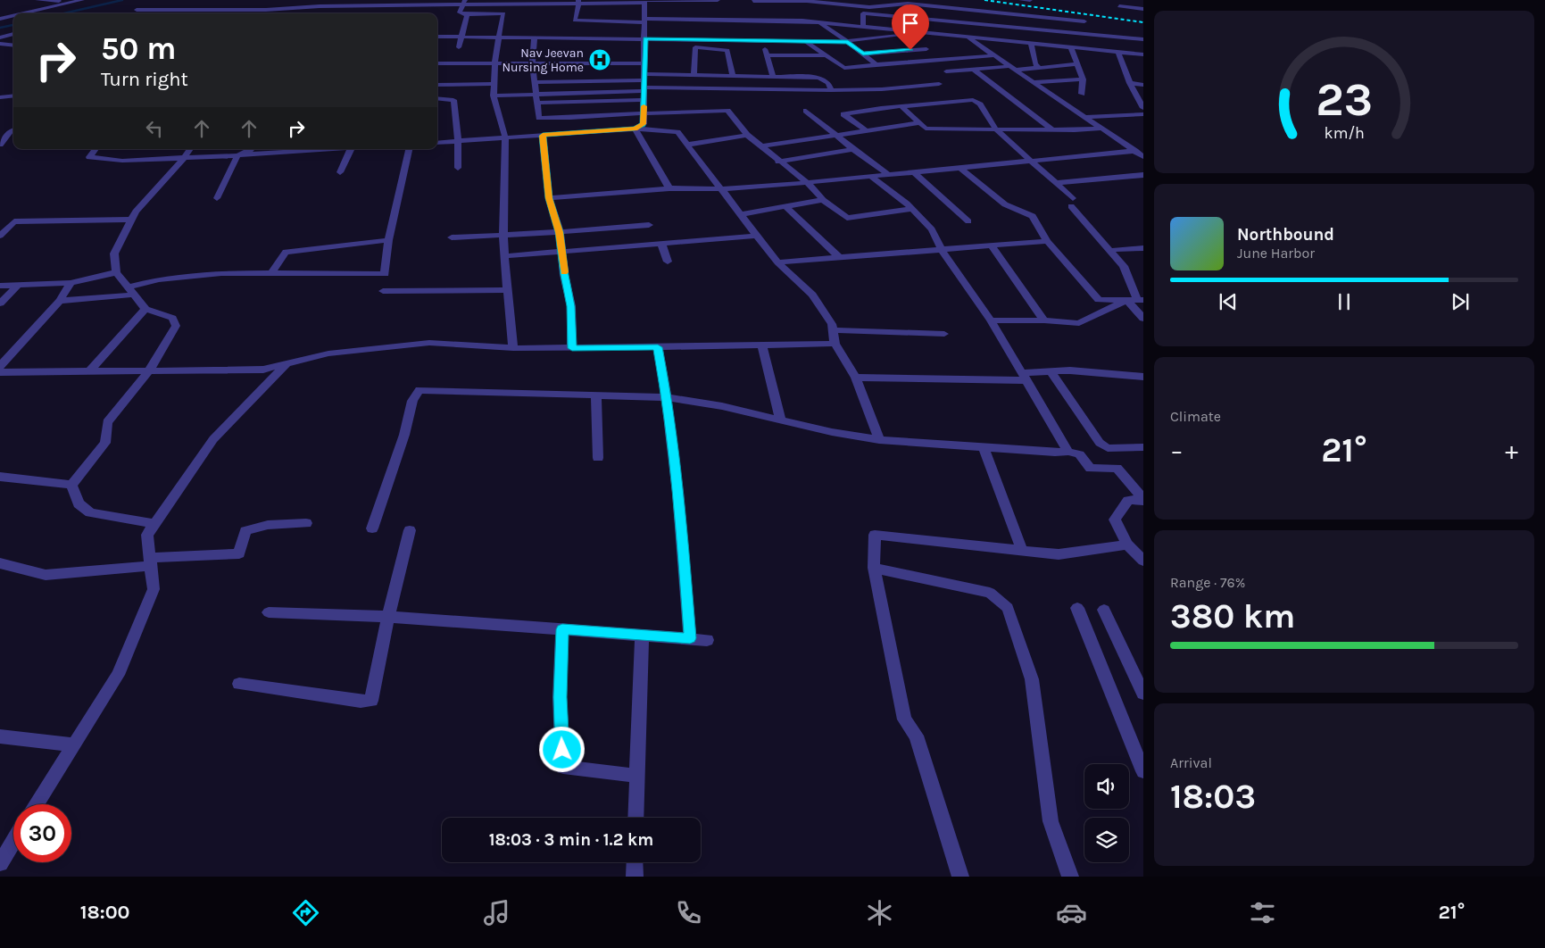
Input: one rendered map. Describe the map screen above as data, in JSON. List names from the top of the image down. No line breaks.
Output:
{"places":{"hospital":["Nav Jeevan Nursing Home"]},"page":{"turn":["50 m","Turn right"],"song":["Northbound","June Harbor"],"tile":["Climate",["Range · 76%","380 km"],["Arrival","18:03"]],"heat":["−","21°","+"],"limit":"30","trip":"18:03 · 3 min · 1.2 km","tabs":["18:00","21°"],"gauge":["23","km/h"]}}
